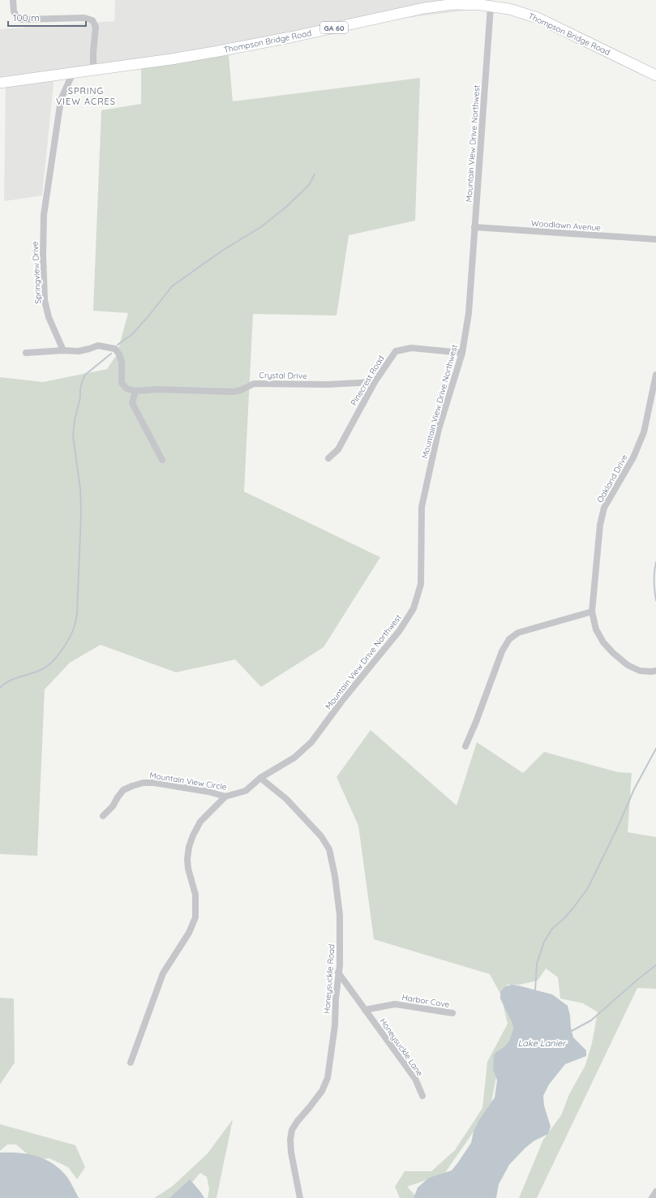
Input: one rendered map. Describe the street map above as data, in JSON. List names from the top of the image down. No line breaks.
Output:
{"streets":{"highway":["GA 60","Thompson Bridge Road"],"street":["Mountain View Drive Northwest","Woodlawn Avenue","Springview Drive","Crystal Drive","Pinecrest Road","Oakland Drive","Mountain View Circle","Honeysuckle Road","Harbor Cove","Honeysuckle Lane"]},"crossings":[["Thompson Bridge Road","Mountain View Drive Northwest"],["Thompson Bridge Road","Springview Drive"],["Mountain View Drive Northwest","Woodlawn Avenue"],["Mountain View Drive Northwest","Pinecrest Road"],["Mountain View Drive Northwest","Mountain View Circle"],["Mountain View Drive Northwest","Honeysuckle Road"],["Crystal Drive","Pinecrest Road"],["Mountain View Circle","Honeysuckle Road"],["Harbor Cove","Honeysuckle Lane"]],"districts":["SPRING VIEW ACRES"],"water":["Lake Lanier"],"scale_bar":"100 m"}
